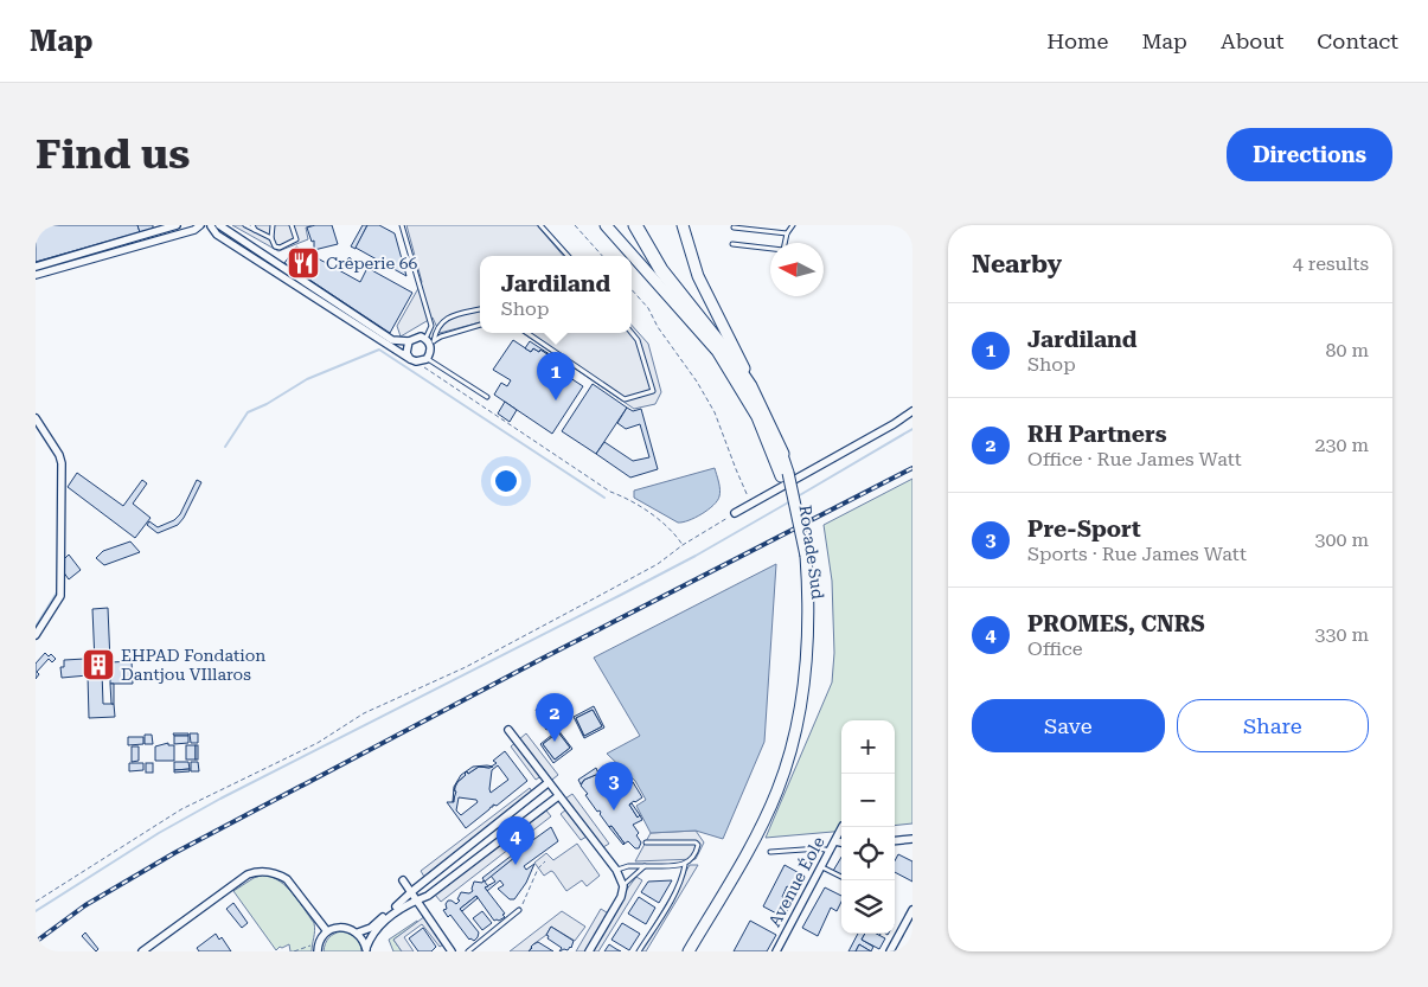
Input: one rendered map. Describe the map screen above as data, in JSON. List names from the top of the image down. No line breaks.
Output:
{"streets":{"main road":["Rocade Sud"],"street":["Avenue Éole"]},"places":{"restaurant":["Crêperie 66"],"building":["EHPAD Fondation Dantjou VIllaros"]},"north":"left","page":{"header":"Map","nav":["Home","Map","About","Contact"],"buttons":["Directions",["Save","Share"]],"title":"Find us","heading":["Nearby","4 results"],"popup":["Jardiland","Shop"],"list":[{"mark":"1","name":"Jardiland","note":"Shop","value":"80 m"},{"mark":"2","name":"RH Partners","note":"Office · Rue James Watt","value":"230 m"},{"mark":"3","name":"Pre-Sport","note":"Sports · Rue James Watt","value":"300 m"},{"mark":"4","name":"PROMES, CNRS","note":"Office","value":"330 m"}],"pins":["1","2","3","4"],"map_buttons":["+","−"]}}
